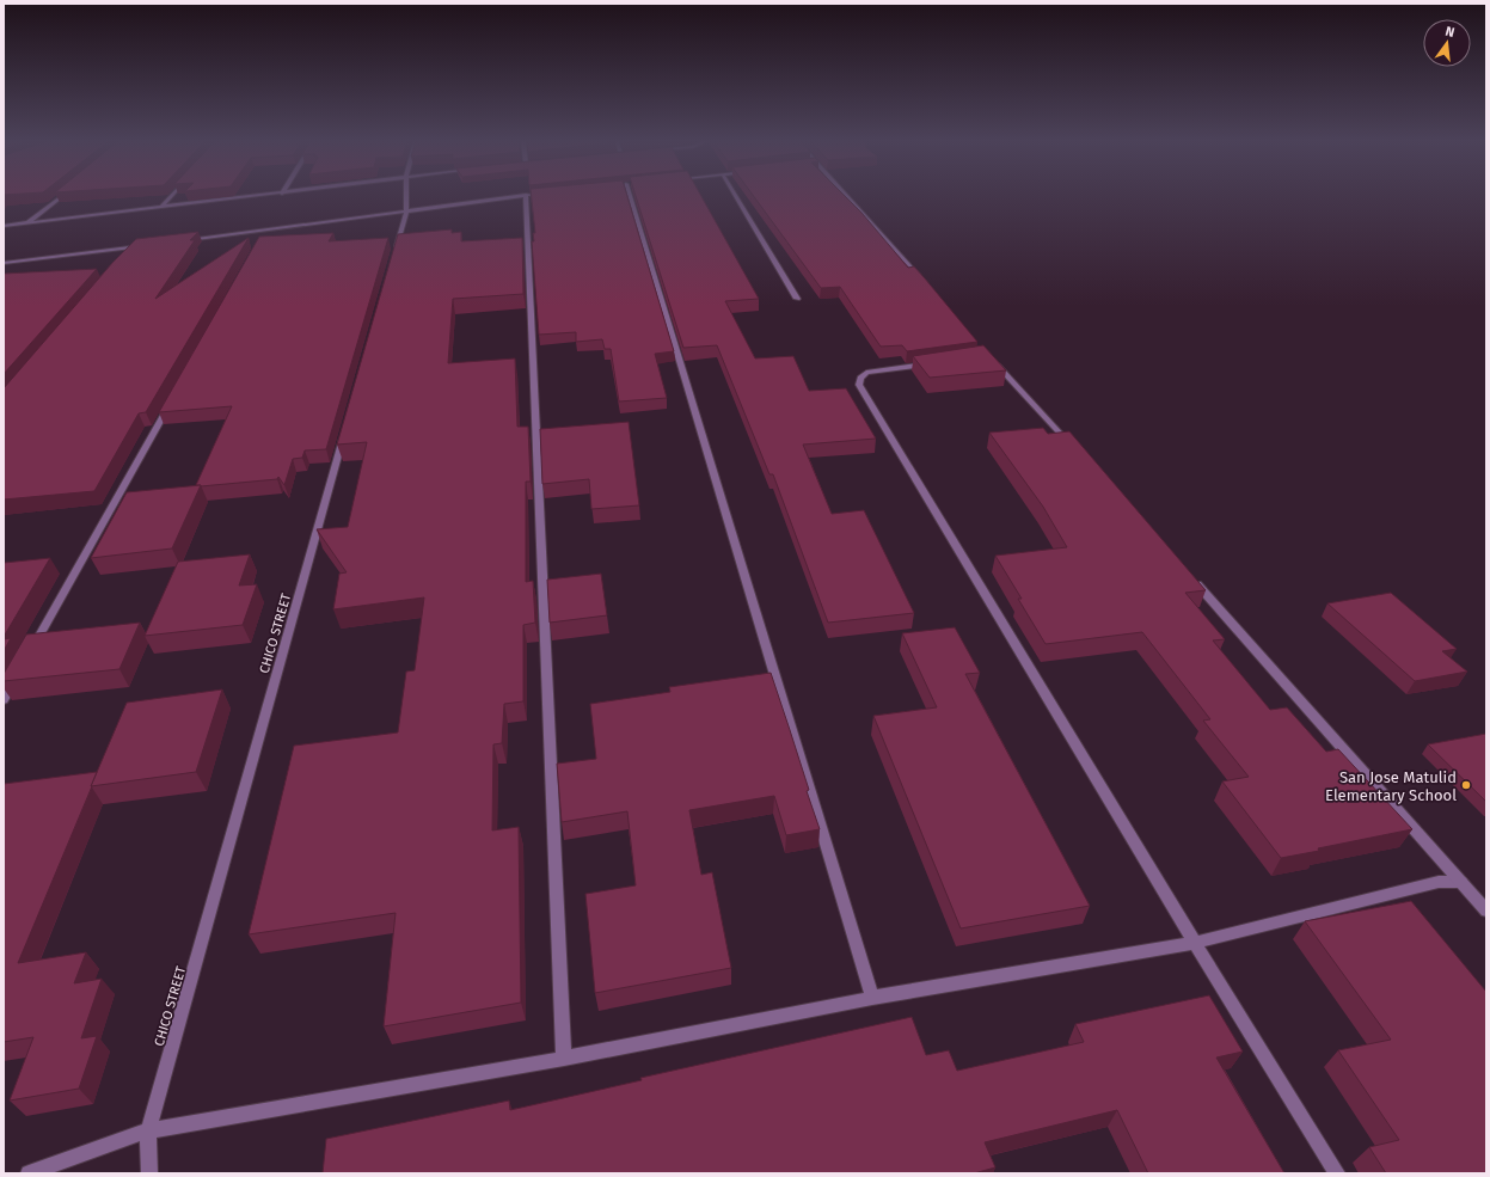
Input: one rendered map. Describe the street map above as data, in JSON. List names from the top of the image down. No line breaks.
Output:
{"streets":{"street":["CHICO STREET"]},"places":["San Jose Matulid Elementary School"],"north":"top"}
